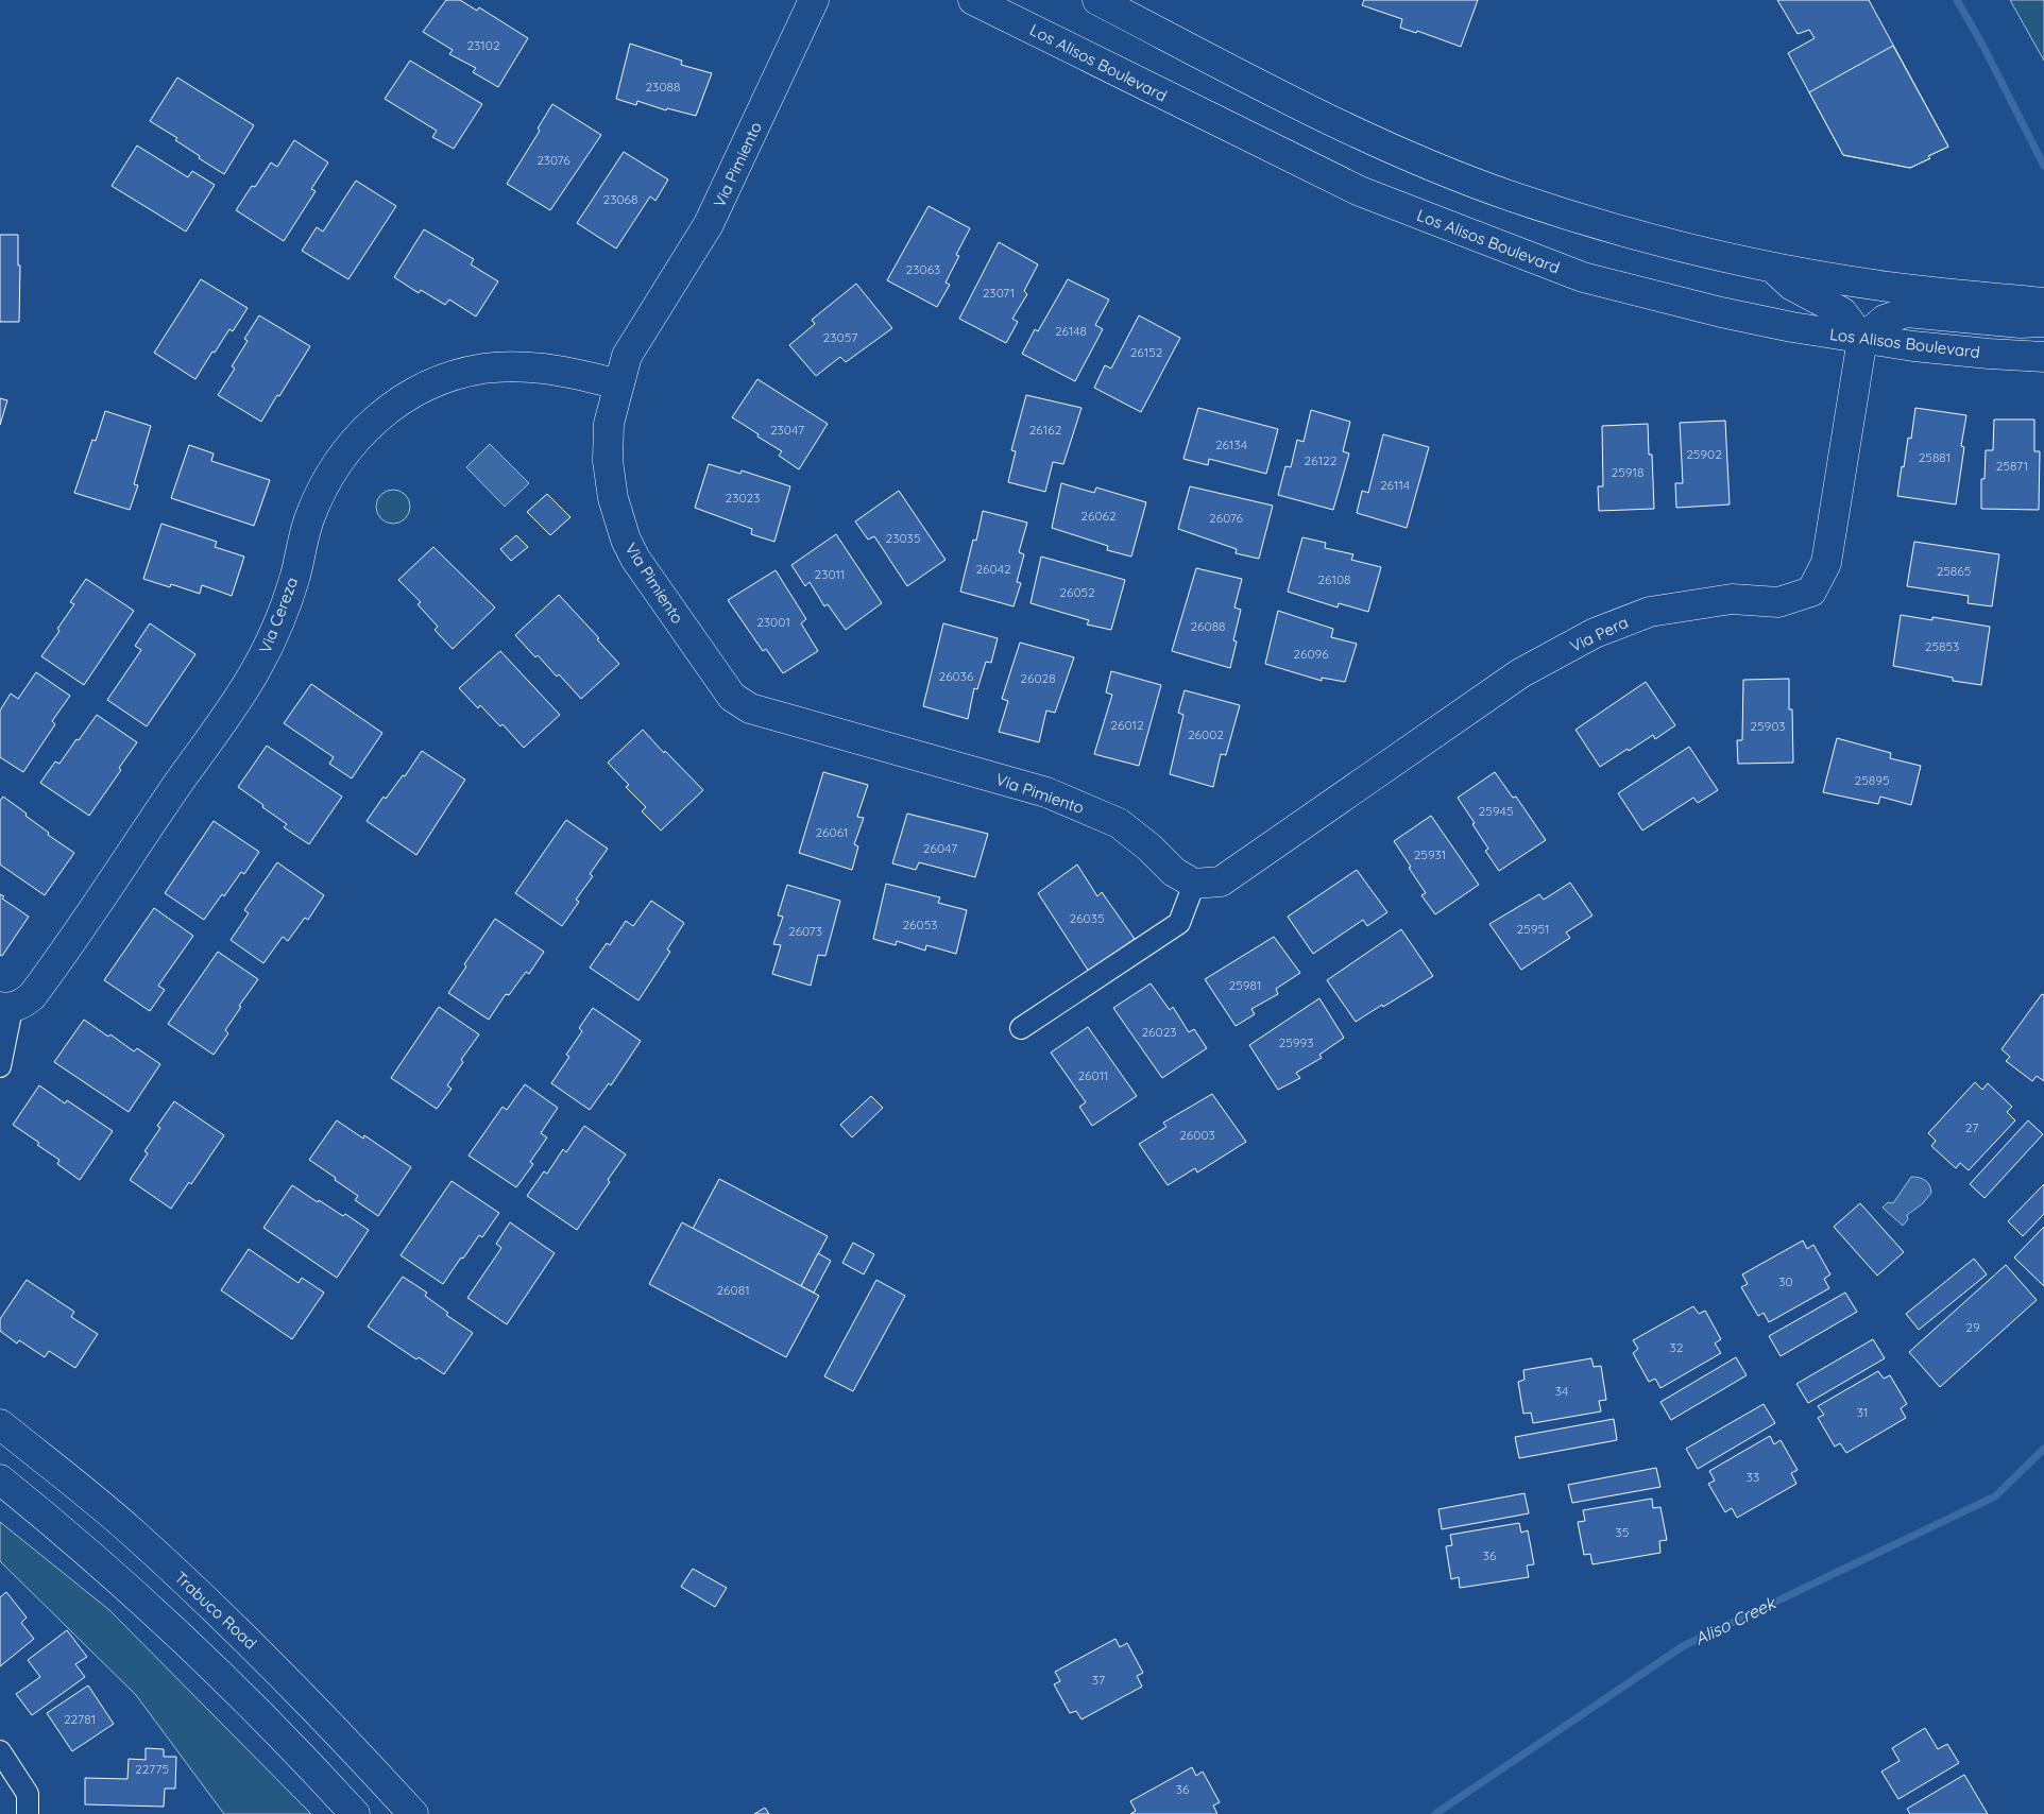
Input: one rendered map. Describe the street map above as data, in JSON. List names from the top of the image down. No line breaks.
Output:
{"streets":{"main road":["Los Alisos Boulevard","Via Pimiento","Via Cereza","Via Pera","Trabuco Road"]},"crossings":[["Los Alisos Boulevard","Via Pera"],["Via Pimiento","Via Cereza"],["Via Pimiento","Via Pera"]],"water":["Aliso Creek"],"house_numbers":["23102","23088","23076","23068","23063","23071","26148","23057","26152","23047","26162","26134","25902","25881","26122","25871","25918","26114","23023","26062","26076","23035","26042","25865","23011","26108","26052","23001","26088","25853","26096","26036","26028","26012","25903","26002","25895","25945","26061","26047","25931","26035","26053","25951","26073","25981","26023","25993","26011","27","26003","30","26081","29","32","34","31","33","35","36","37","22781","22775","36"]}
